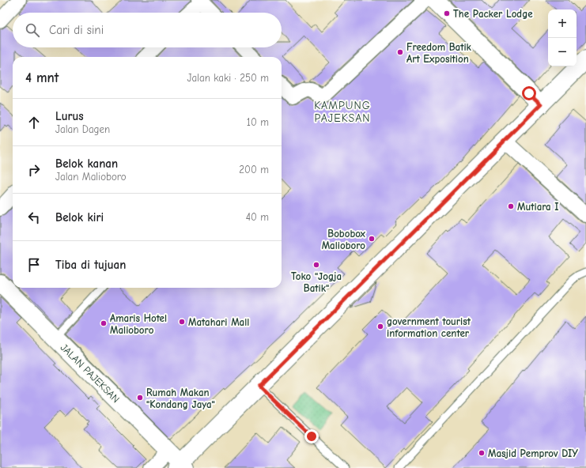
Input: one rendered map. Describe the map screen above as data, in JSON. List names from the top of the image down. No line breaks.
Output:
{"streets":{"main road":["JALAN PAJEKSAN"]},"districts":["KAMPUNG PAJEKSAN"],"places":["The Packer Lodge","Freedom Batik Art Exposition","Mutiara I","Bobobox Malioboro","Toko \"Jogja Batik\"","Matahari Mall","Amaris Hotel Malioboro","government tourist information center","Rumah Makan \"Kondang Jaya\"","Masjid Pemprov DIY"],"page":{"map_buttons":["+","−"],"search":"Cari di sini","heading":["4 mnt","Jalan kaki · 250 m"],"list":[["Lurus","Jalan Dagen","10 m"],["Belok kanan","Jalan Malioboro","200 m"],["Belok kiri","40 m"],"Tiba di tujuan"]}}
